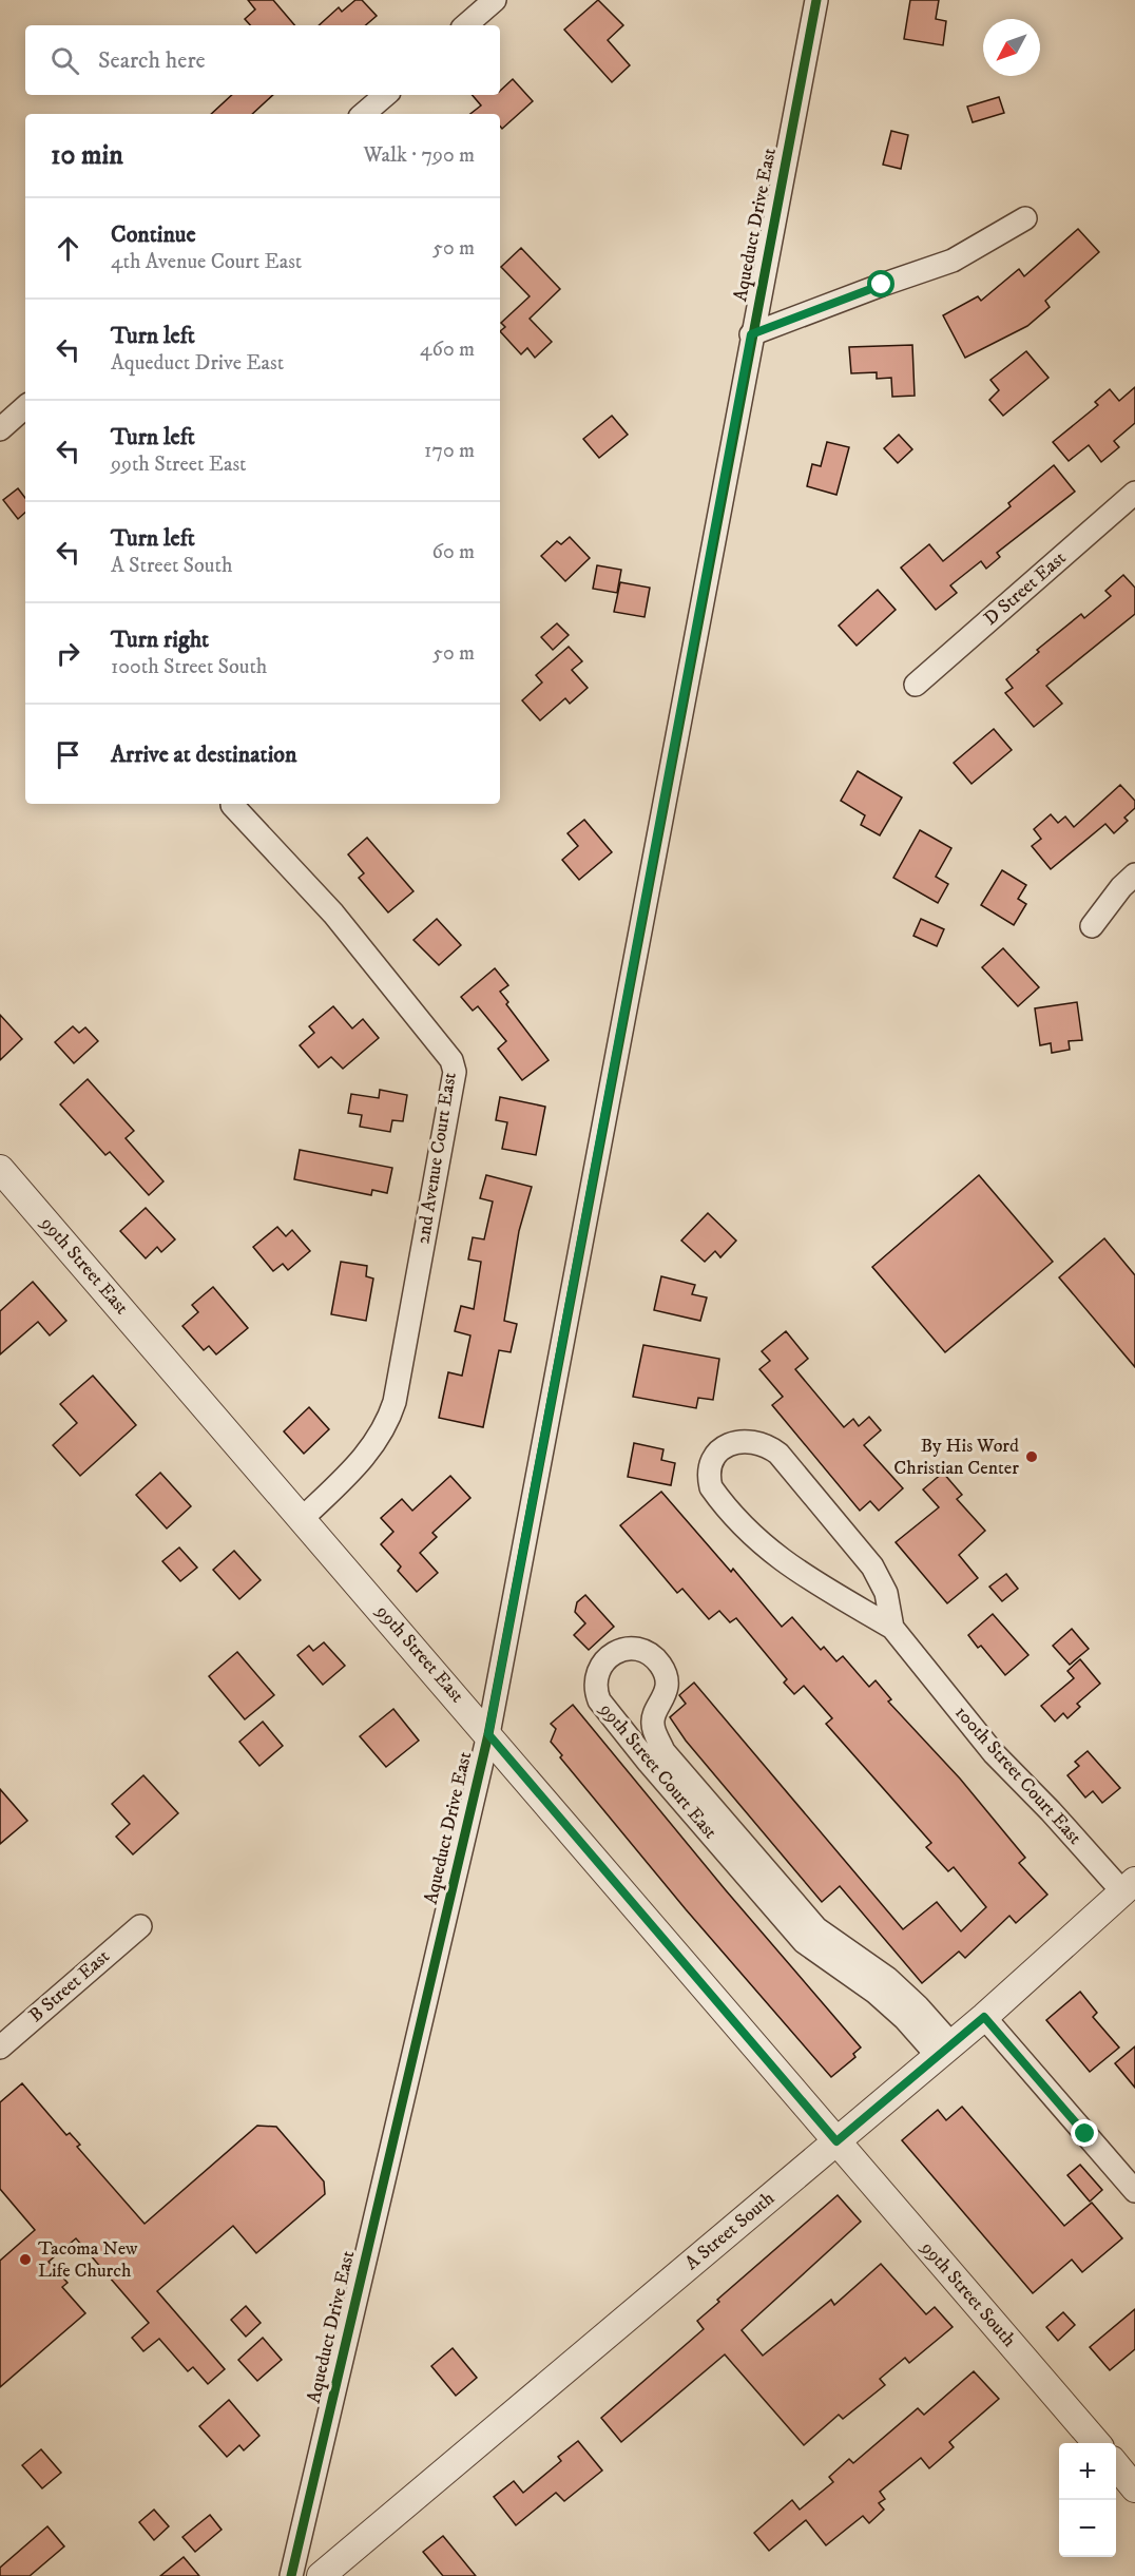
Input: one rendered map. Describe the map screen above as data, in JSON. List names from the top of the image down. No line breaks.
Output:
{"streets":{"street":["Aqueduct Drive East","D Street East","2nd Avenue Court East","99th Street East","99th Street Court East","100th Street Court East","B Street East","A Street South","99th Street South"]},"crossings":[["Aqueduct Drive East","99th Street East"],["2nd Avenue Court East","99th Street East"],["99th Street East","A Street South"],["99th Street East","99th Street South"],["99th Street Court East","A Street South"],["100th Street Court East","A Street South"],["A Street South","99th Street South"]],"places":["By His Word Christian Center","Tacoma New Life Church"],"north":"bottom left","page":{"search":"Search here","heading":["10 min","Walk · 790 m"],"list":[["Continue","4th Avenue Court East","50 m"],["Turn left","Aqueduct Drive East","460 m"],["Turn left","99th Street East","170 m"],["Turn left","A Street South","60 m"],["Turn right","100th Street South","50 m"],"Arrive at destination"],"map_buttons":["+","−"]}}
